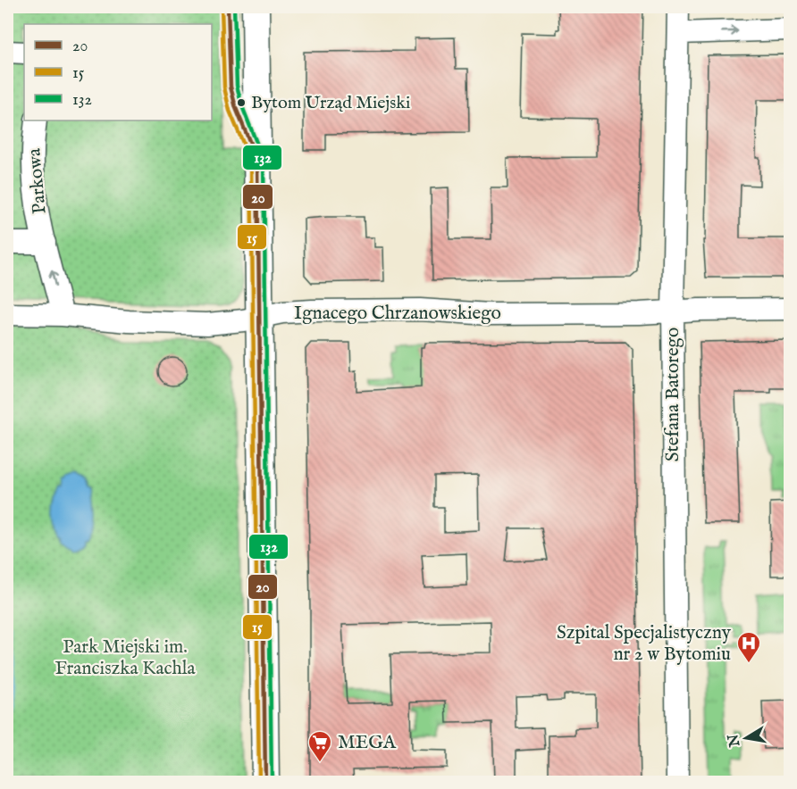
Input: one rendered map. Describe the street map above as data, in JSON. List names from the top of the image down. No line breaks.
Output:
{"streets":{"street":["Parkowa","Ignacego Chrzanowskiego","Stefana Batorego"]},"crossings":[["Parkowa","Ignacego Chrzanowskiego"],["Ignacego Chrzanowskiego","Stefana Batorego"]],"parks":["Park Miejski im. Franciszka Kachla"],"places":{"other":["Bytom Urząd Miejski"],"hospital":["Szpital Specjalistyczny nr 2 w Bytomiu"],"supermarket":["MEGA"]},"lines":["transit line 20","transit line 15","transit line 132"],"legend":["20","15","132"],"north":"left"}
